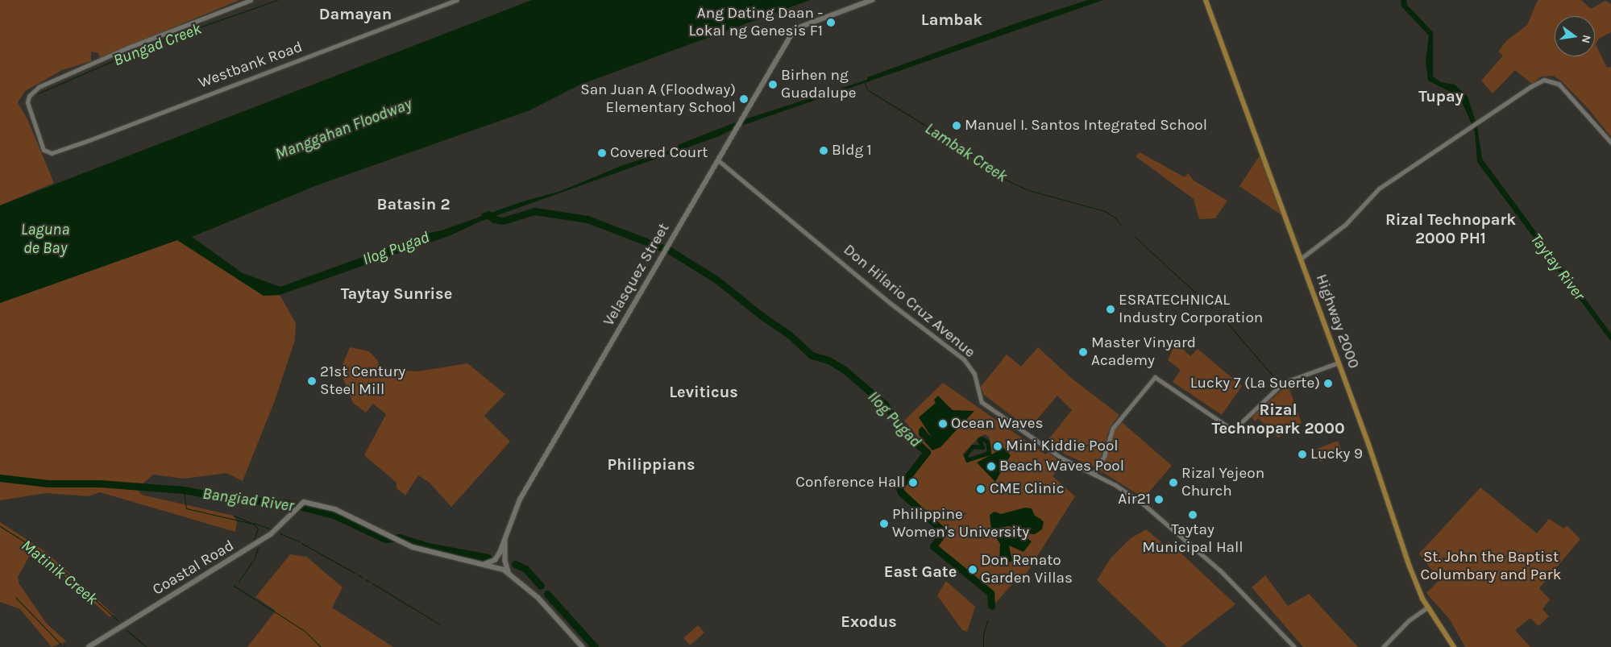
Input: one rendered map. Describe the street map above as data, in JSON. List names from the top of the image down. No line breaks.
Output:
{"streets":{"main road":["Velasquez Street","Highway 2000","Coastal Road"],"street":["Westbank Road","Don Hilario Cruz Avenue"]},"crossings":[["Velasquez Street","Don Hilario Cruz Avenue"],["Velasquez Street","Coastal Road"]],"districts":["Damayan","Lambak","Tupay","Batasin 2","Rizal Technopark 2000 PH1","Taytay Sunrise","Leviticus","Rizal Technopark 2000","Philippians","East Gate","Exodus"],"water":["Bungad Creek","Manggahan Floodway","Lambak Creek","Laguna de Bay","Ilog Pugad","Taytay River","Bangiad River","Matinik Creek"],"parks":["St. John the Baptist Columbary and Park"],"places":["Ang Dating Daan - Lokal ng Genesis F1","Birhen ng Guadalupe","San Juan A (Floodway) Elementary School","Manuel I. Santos Integrated School","Bldg 1","Covered Court","ESRATECHNICAL Industry Corporation","Master Vinyard Academy","21st Century Steel Mill","Lucky 7 (La Suerte)","Ocean Waves","Mini Kiddie Pool","Lucky 9","Beach Waves Pool","Conference Hall","Rizal Yejeon Church","CME Clinic","Air21","Taytay Municipal Hall","Philippine Women's University","Don Renato Garden Villas"],"north":"right"}
